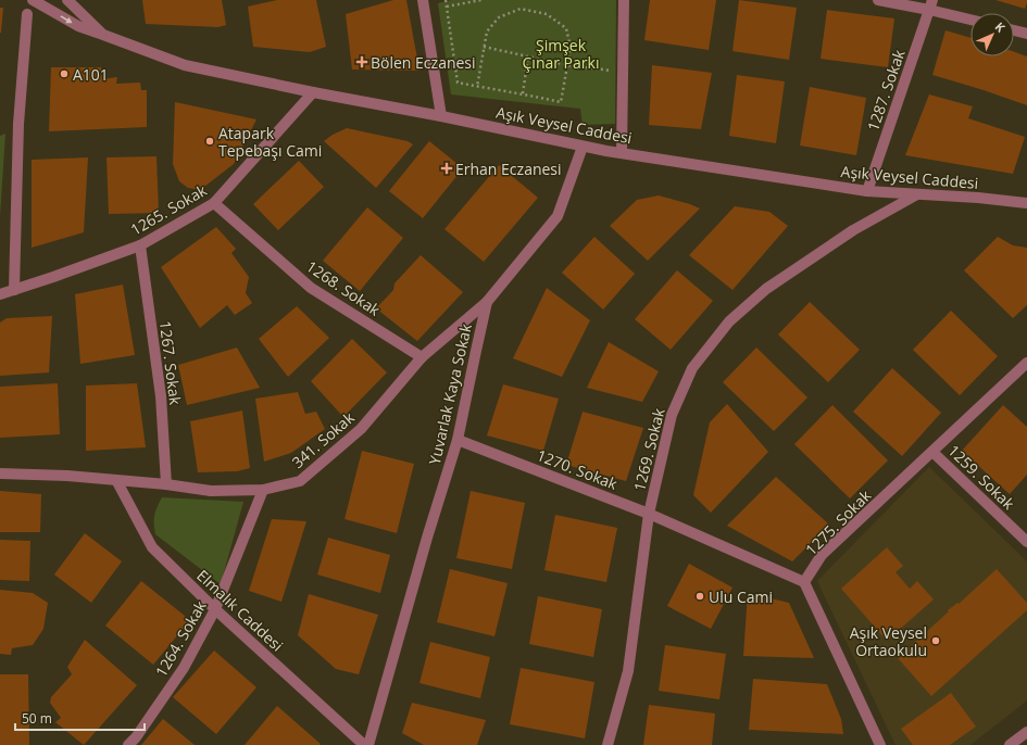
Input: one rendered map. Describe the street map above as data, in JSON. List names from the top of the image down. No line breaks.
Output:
{"streets":{"street":["1287. Sokak","Aşık Veysel Caddesi","1265. Sokak","1268. Sokak","1267. Sokak","Yuvarlak Kaya Sokak","341. Sokak","1269. Sokak","1270. Sokak","1259. Sokak","1275. Sokak","Elmalık Caddesi","1264. Sokak"]},"crossings":[["1287. Sokak","Aşık Veysel Caddesi"],["Aşık Veysel Caddesi","1265. Sokak"],["Aşık Veysel Caddesi","Yuvarlak Kaya Sokak"],["Aşık Veysel Caddesi","1269. Sokak"],["1265. Sokak","1268. Sokak"],["1265. Sokak","1267. Sokak"],["1268. Sokak","341. Sokak"],["1267. Sokak","341. Sokak"],["Yuvarlak Kaya Sokak","341. Sokak"],["Yuvarlak Kaya Sokak","1270. Sokak"],["341. Sokak","Elmalık Caddesi"],["341. Sokak","1264. Sokak"],["1269. Sokak","1270. Sokak"],["1270. Sokak","1275. Sokak"],["1259. Sokak","1275. Sokak"],["Elmalık Caddesi","1264. Sokak"]],"parks":["Şimşek Çınar Parkı"],"places":{"health":["Bölen Eczanesi","Erhan Eczanesi"],"other":["A101","Atapark Tepebaşı Cami","Ulu Cami","Aşık Veysel Ortaokulu"]},"scale_bar":"50 m","north":"top right"}
